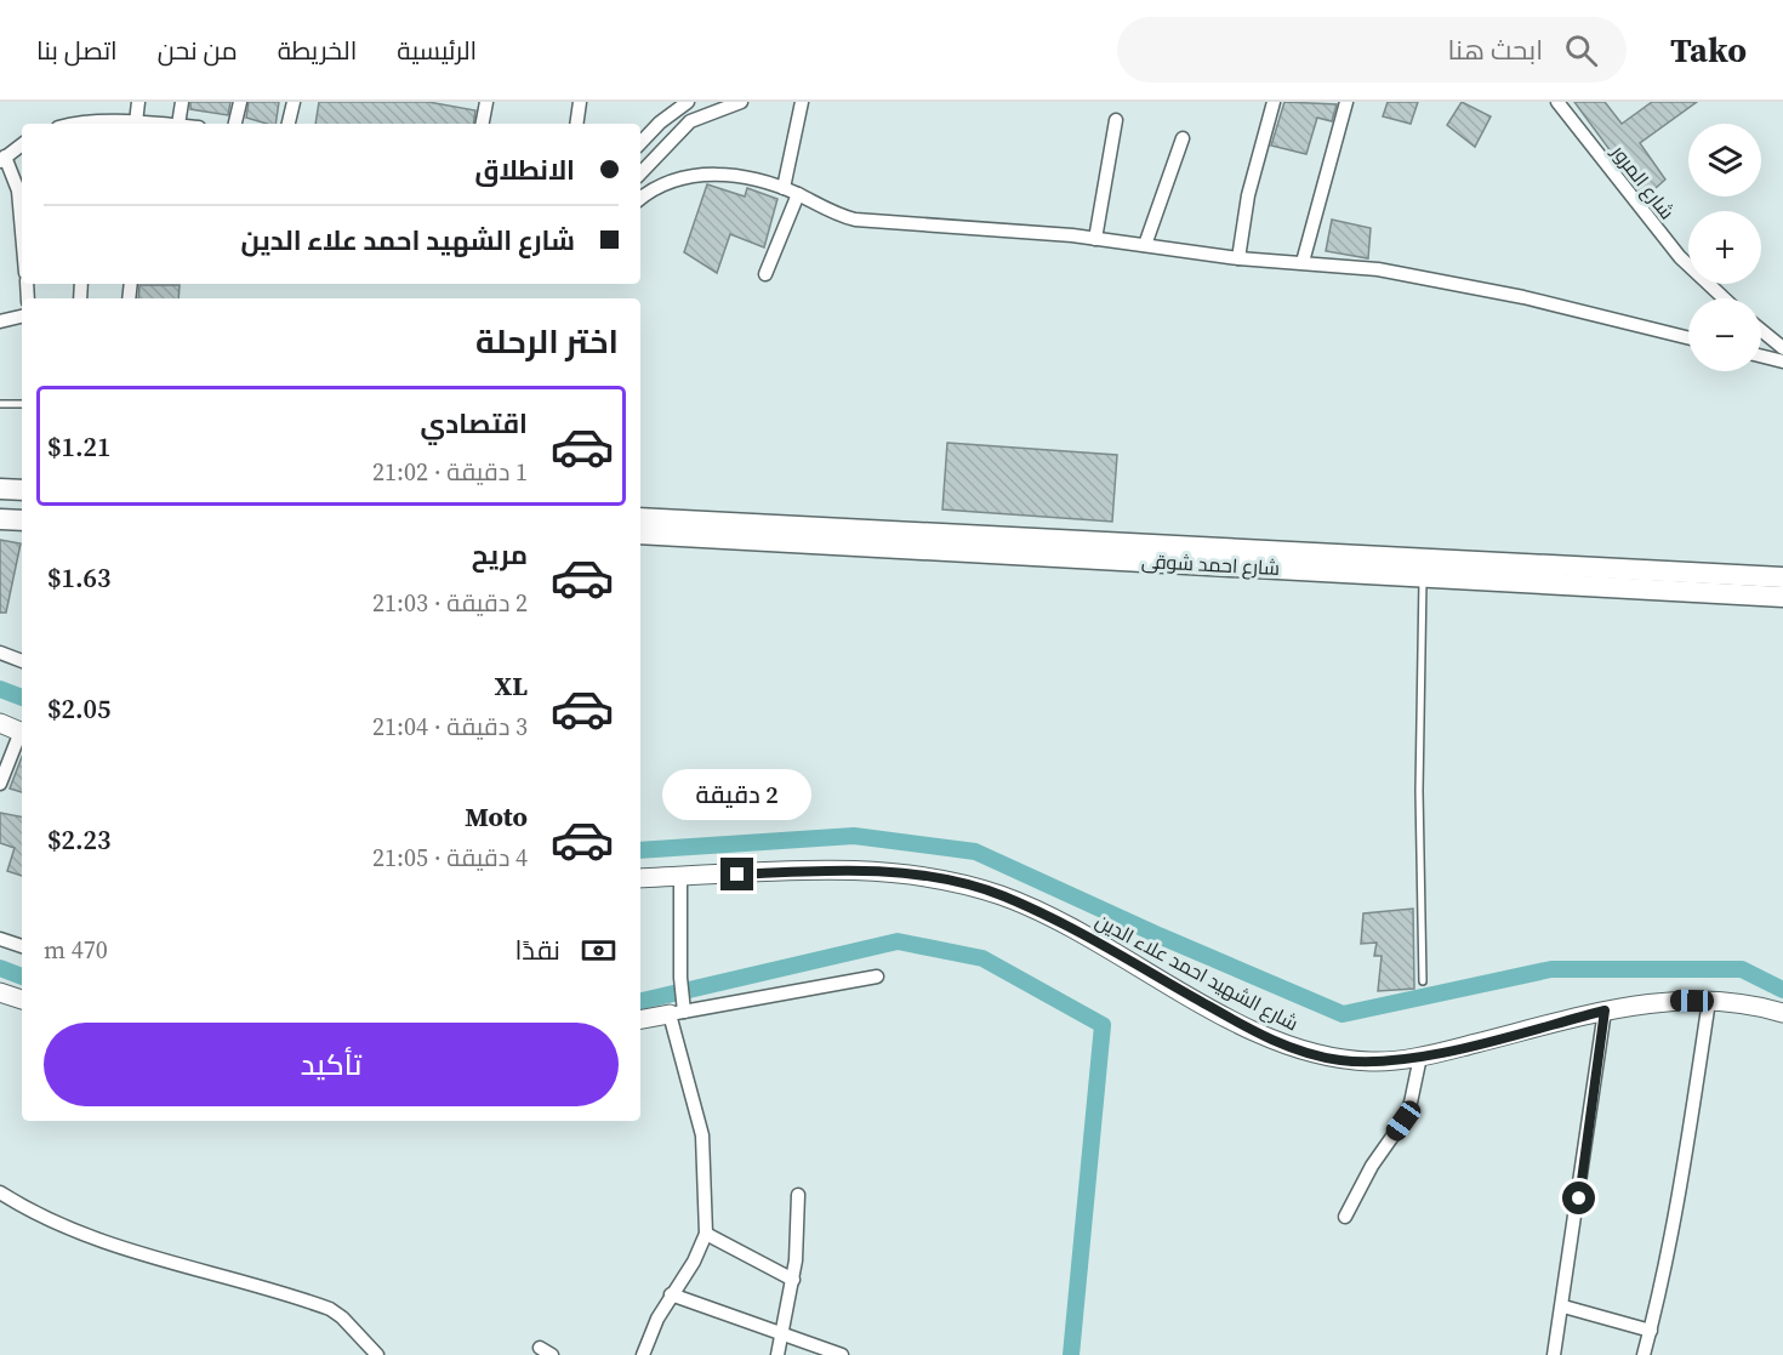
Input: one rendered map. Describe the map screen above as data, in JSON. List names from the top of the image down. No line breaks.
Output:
{"streets":{"main road":["شارع احمد شوقى","شارع الشهيد احمد علاء الدين"],"street":["شارع المرور"]},"page":{"header":"Tako","search":"ابحث هنا","nav":["الرئيسية","الخريطة","من نحن","اتصل بنا"],"map_buttons":["+","−"],"banner":["الانطلاق","شارع الشهيد احمد علاء الدين"],"heading":"اختر الرحلة","list":[{"name":"اقتصادي","note":"1 دقيقة · 21:02","value":"$1.21"},{"name":"مريح","note":"2 دقيقة · 21:03","value":"$1.63"},{"name":"XL","note":"3 دقيقة · 21:04","value":"$2.05"},{"name":"Moto","note":"4 دقيقة · 21:05","value":"$2.23"}],"bubble":"2 دقيقة","pay":["نقدًا","470 m"],"buttons":"تأكيد"}}
